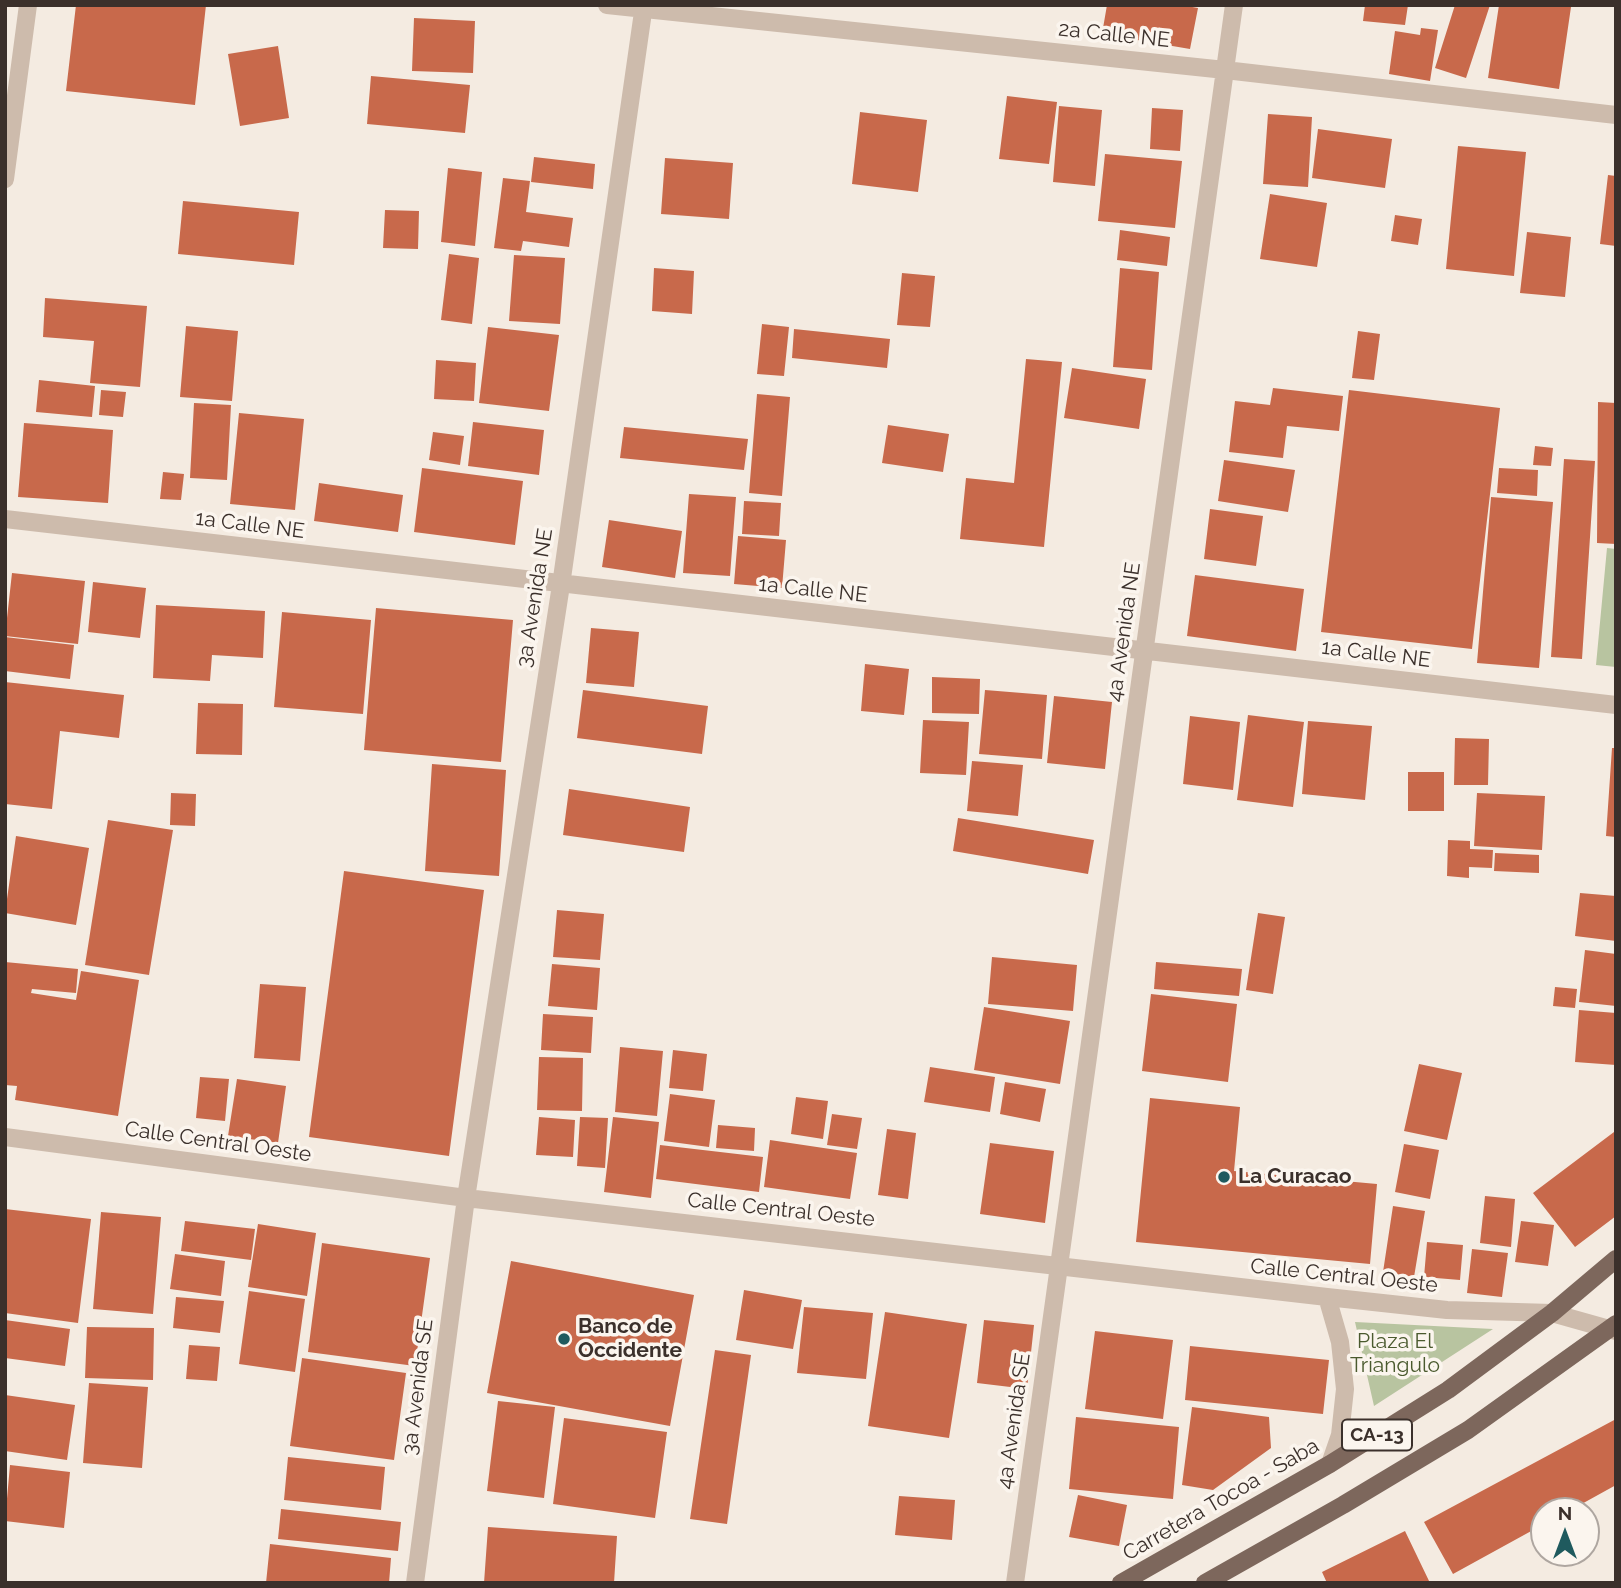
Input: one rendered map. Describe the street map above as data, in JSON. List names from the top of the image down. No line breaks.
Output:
{"streets":{"main road":["CA-13","Carretera Tocoa - Saba"],"street":["2a Calle NE","1a Calle NE","3a Avenida NE","4a Avenida NE","Calle Central Oeste","3a Avenida SE","4a Avenida SE"]},"crossings":[["2a Calle NE","3a Avenida NE"],["2a Calle NE","4a Avenida NE"],["1a Calle NE","3a Avenida NE"],["1a Calle NE","4a Avenida NE"],["3a Avenida NE","Calle Central Oeste"],["3a Avenida NE","3a Avenida SE"],["4a Avenida NE","Calle Central Oeste"],["4a Avenida NE","4a Avenida SE"],["Calle Central Oeste","3a Avenida SE"],["Calle Central Oeste","4a Avenida SE"],["Calle Central Oeste","CA-13"],["Calle Central Oeste","Carretera Tocoa - Saba"]],"parks":["Plaza El Triangulo"],"places":["La Curacao","Banco de Occidente"],"north":"top"}
